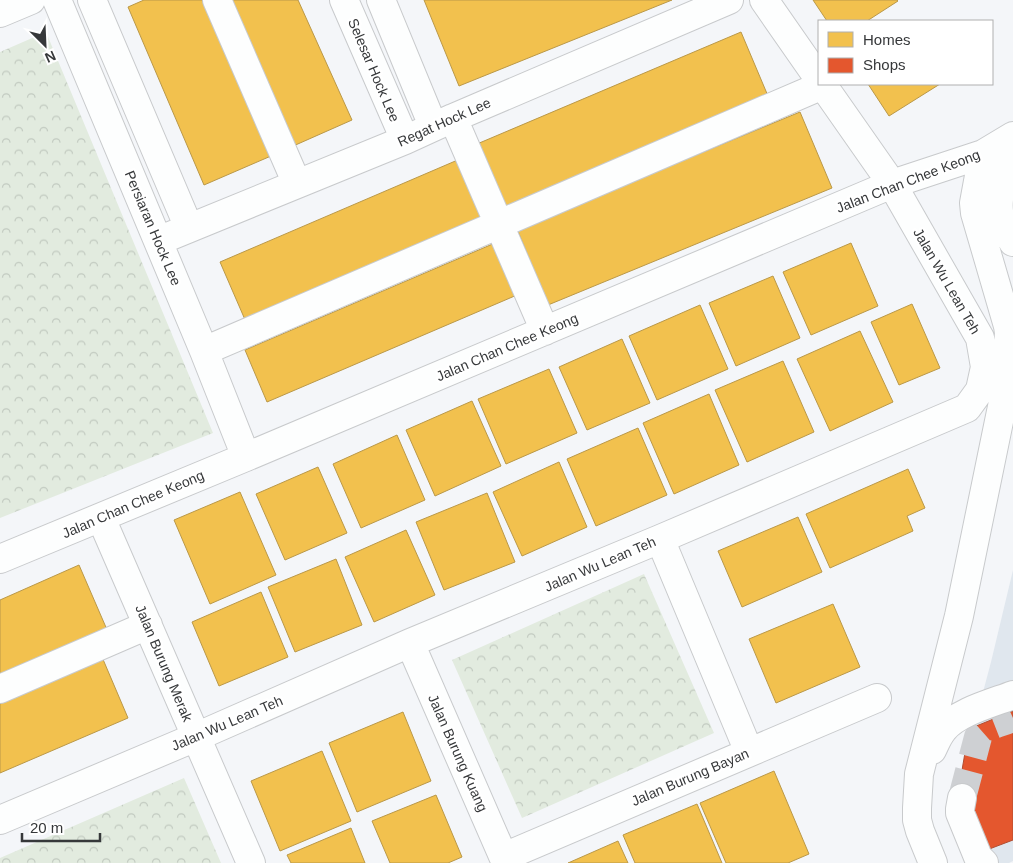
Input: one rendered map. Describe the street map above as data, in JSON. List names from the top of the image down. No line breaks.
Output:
{"streets":{"street":["Selesar Hock Lee","Regat Hock Lee","Jalan Chan Chee Keong","Persiaran Hock Lee","Jalan Wu Lean Teh","Jalan Burung Merak","Jalan Burung Kuang","Jalan Burung Bayan"]},"crossings":[["Selesar Hock Lee","Regat Hock Lee"],["Regat Hock Lee","Persiaran Hock Lee"],["Jalan Chan Chee Keong","Persiaran Hock Lee"],["Jalan Chan Chee Keong","Jalan Wu Lean Teh"],["Jalan Chan Chee Keong","Jalan Burung Merak"],["Jalan Wu Lean Teh","Jalan Burung Merak"],["Jalan Wu Lean Teh","Jalan Burung Kuang"],["Jalan Burung Kuang","Jalan Burung Bayan"]],"legend":["Homes","Shops"],"scale_bar":"20 m","north":"bottom right"}
